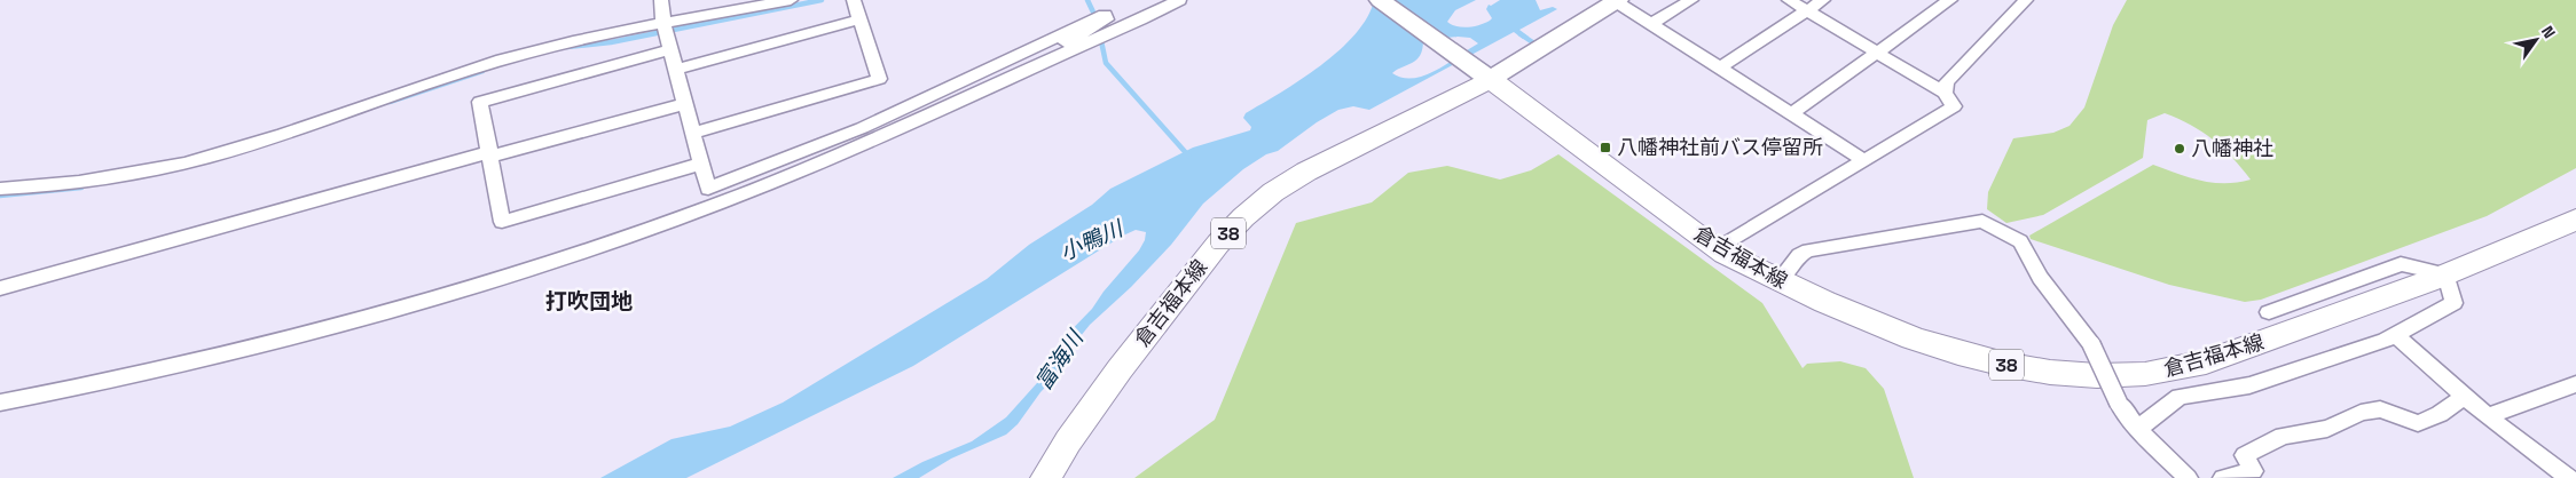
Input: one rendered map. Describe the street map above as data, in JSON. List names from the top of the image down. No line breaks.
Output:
{"streets":{"main road":["38","倉吉福本線"]},"districts":["打吹団地"],"water":["小鴨川","富海川"],"places":{"transit":["八幡神社前バス停留所"],"other":["八幡神社"]},"north":"top right"}
